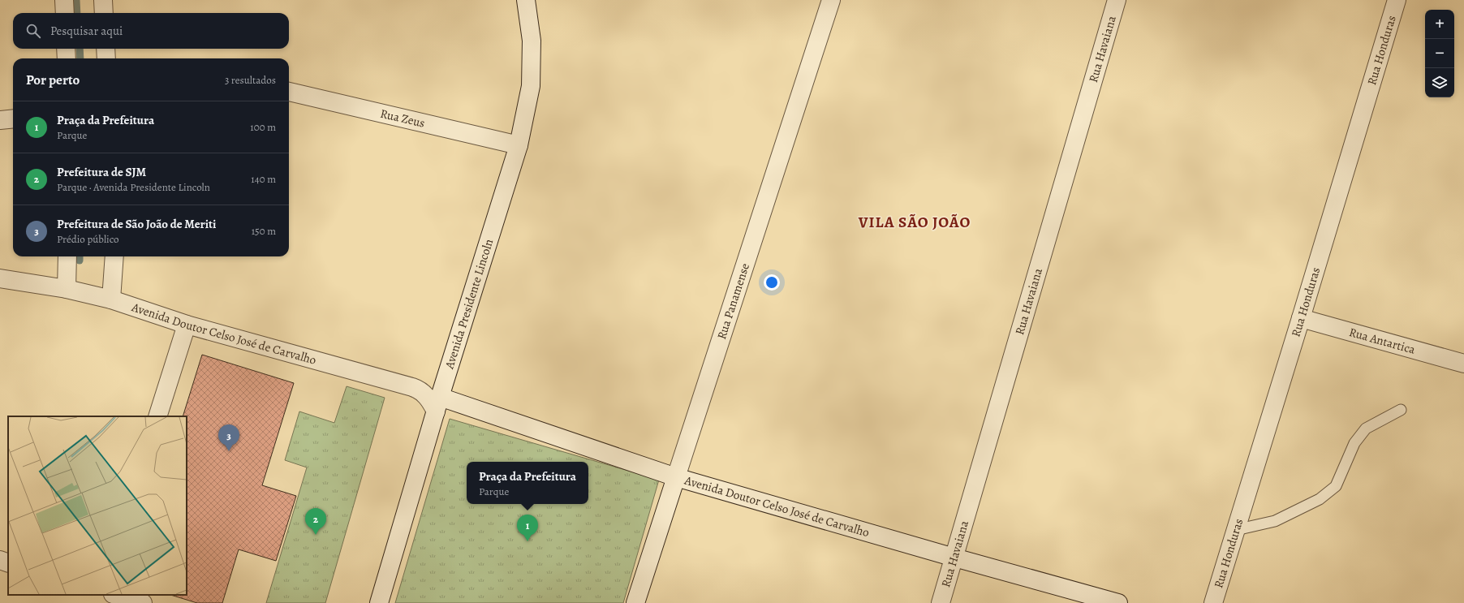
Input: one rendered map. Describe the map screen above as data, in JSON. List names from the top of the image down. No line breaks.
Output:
{"streets":{"street":["Rua Havaiana","Rua Honduras","Rua Zeus","Rua Panamense","Avenida Presidente Lincoln","Avenida Doutor Celso José de Carvalho","Rua Antartica"]},"crossings":[["Rua Havaiana","Avenida Doutor Celso José de Carvalho"],["Rua Honduras","Rua Antartica"],["Rua Zeus","Avenida Presidente Lincoln"],["Rua Panamense","Avenida Doutor Celso José de Carvalho"],["Avenida Presidente Lincoln","Avenida Doutor Celso José de Carvalho"]],"districts":["VILA SÃO JOÃO"],"page":{"map_buttons":["+","−"],"search":"Pesquisar aqui","heading":["Por perto","3 resultados"],"list":[{"mark":"1","name":"Praça da Prefeitura","note":"Parque","value":"100 m"},{"mark":"2","name":"Prefeitura de SJM","note":"Parque · Avenida Presidente Lincoln","value":"140 m"},{"mark":"3","name":"Prefeitura de São João de Meriti","note":"Prédio público","value":"150 m"}],"pins":["3","2","1"],"popup":["Praça da Prefeitura","Parque"]}}
